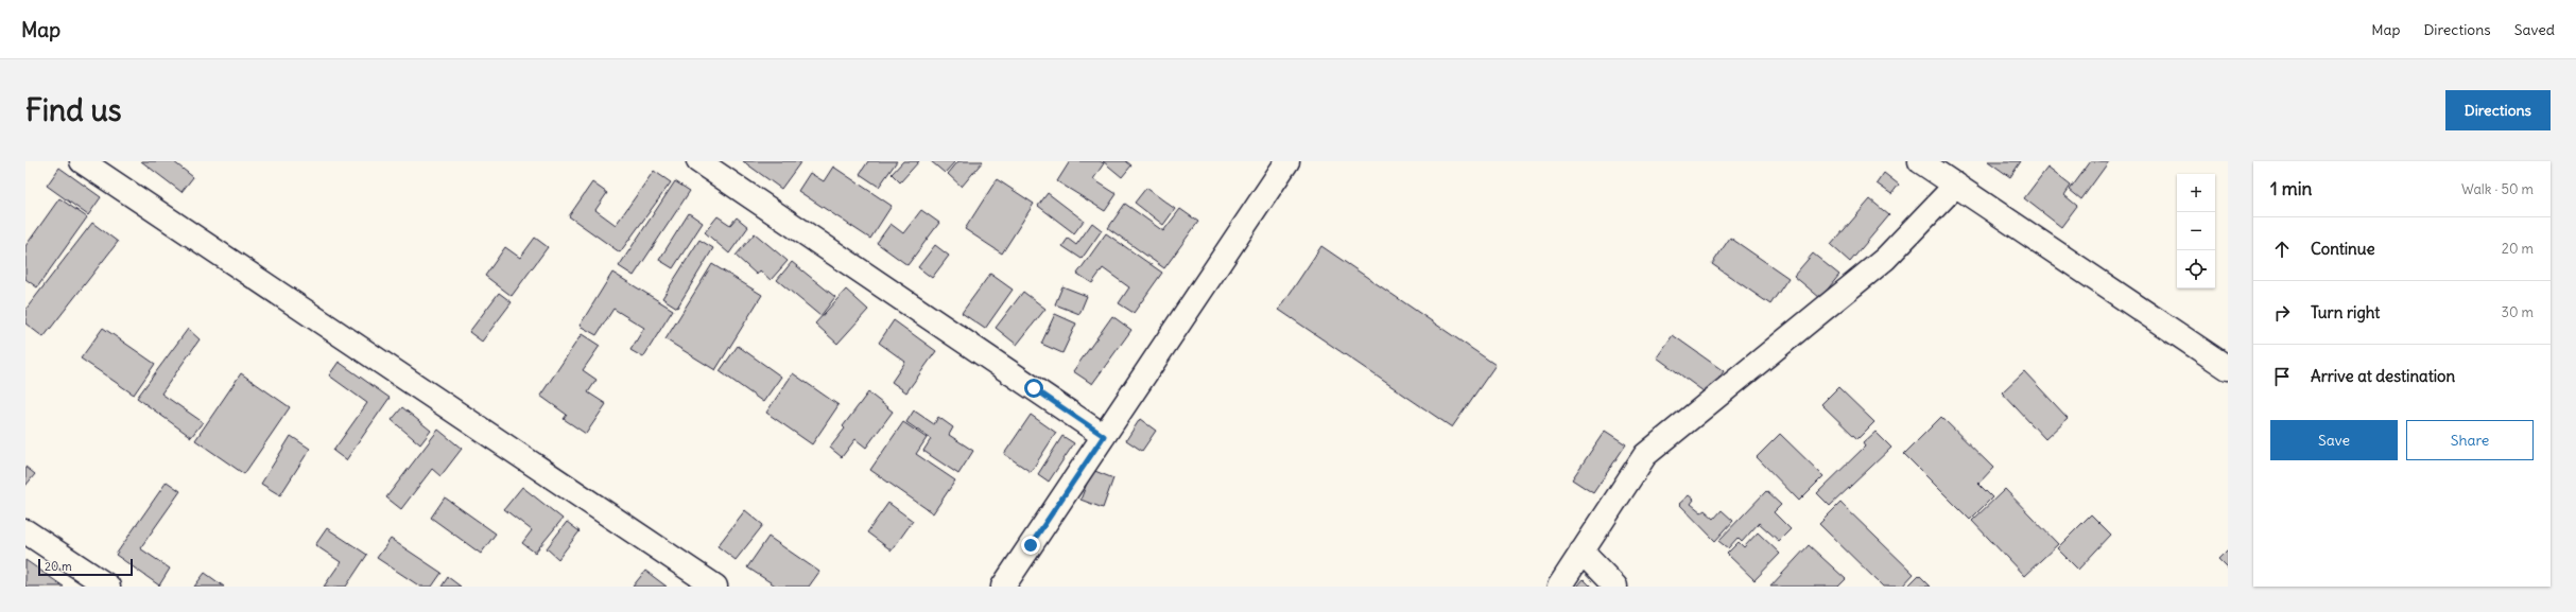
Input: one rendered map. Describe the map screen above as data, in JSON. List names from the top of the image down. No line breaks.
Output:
{"scale_bar":"20 m","page":{"header":"Map","nav":["Map","Directions","Saved"],"buttons":["Directions",["Save","Share"]],"title":"Find us","heading":["1 min","Walk · 50 m"],"map_buttons":["+","−"],"list":[["Continue","20 m"],["Turn right","30 m"],"Arrive at destination"],"scale":"20 m"}}
